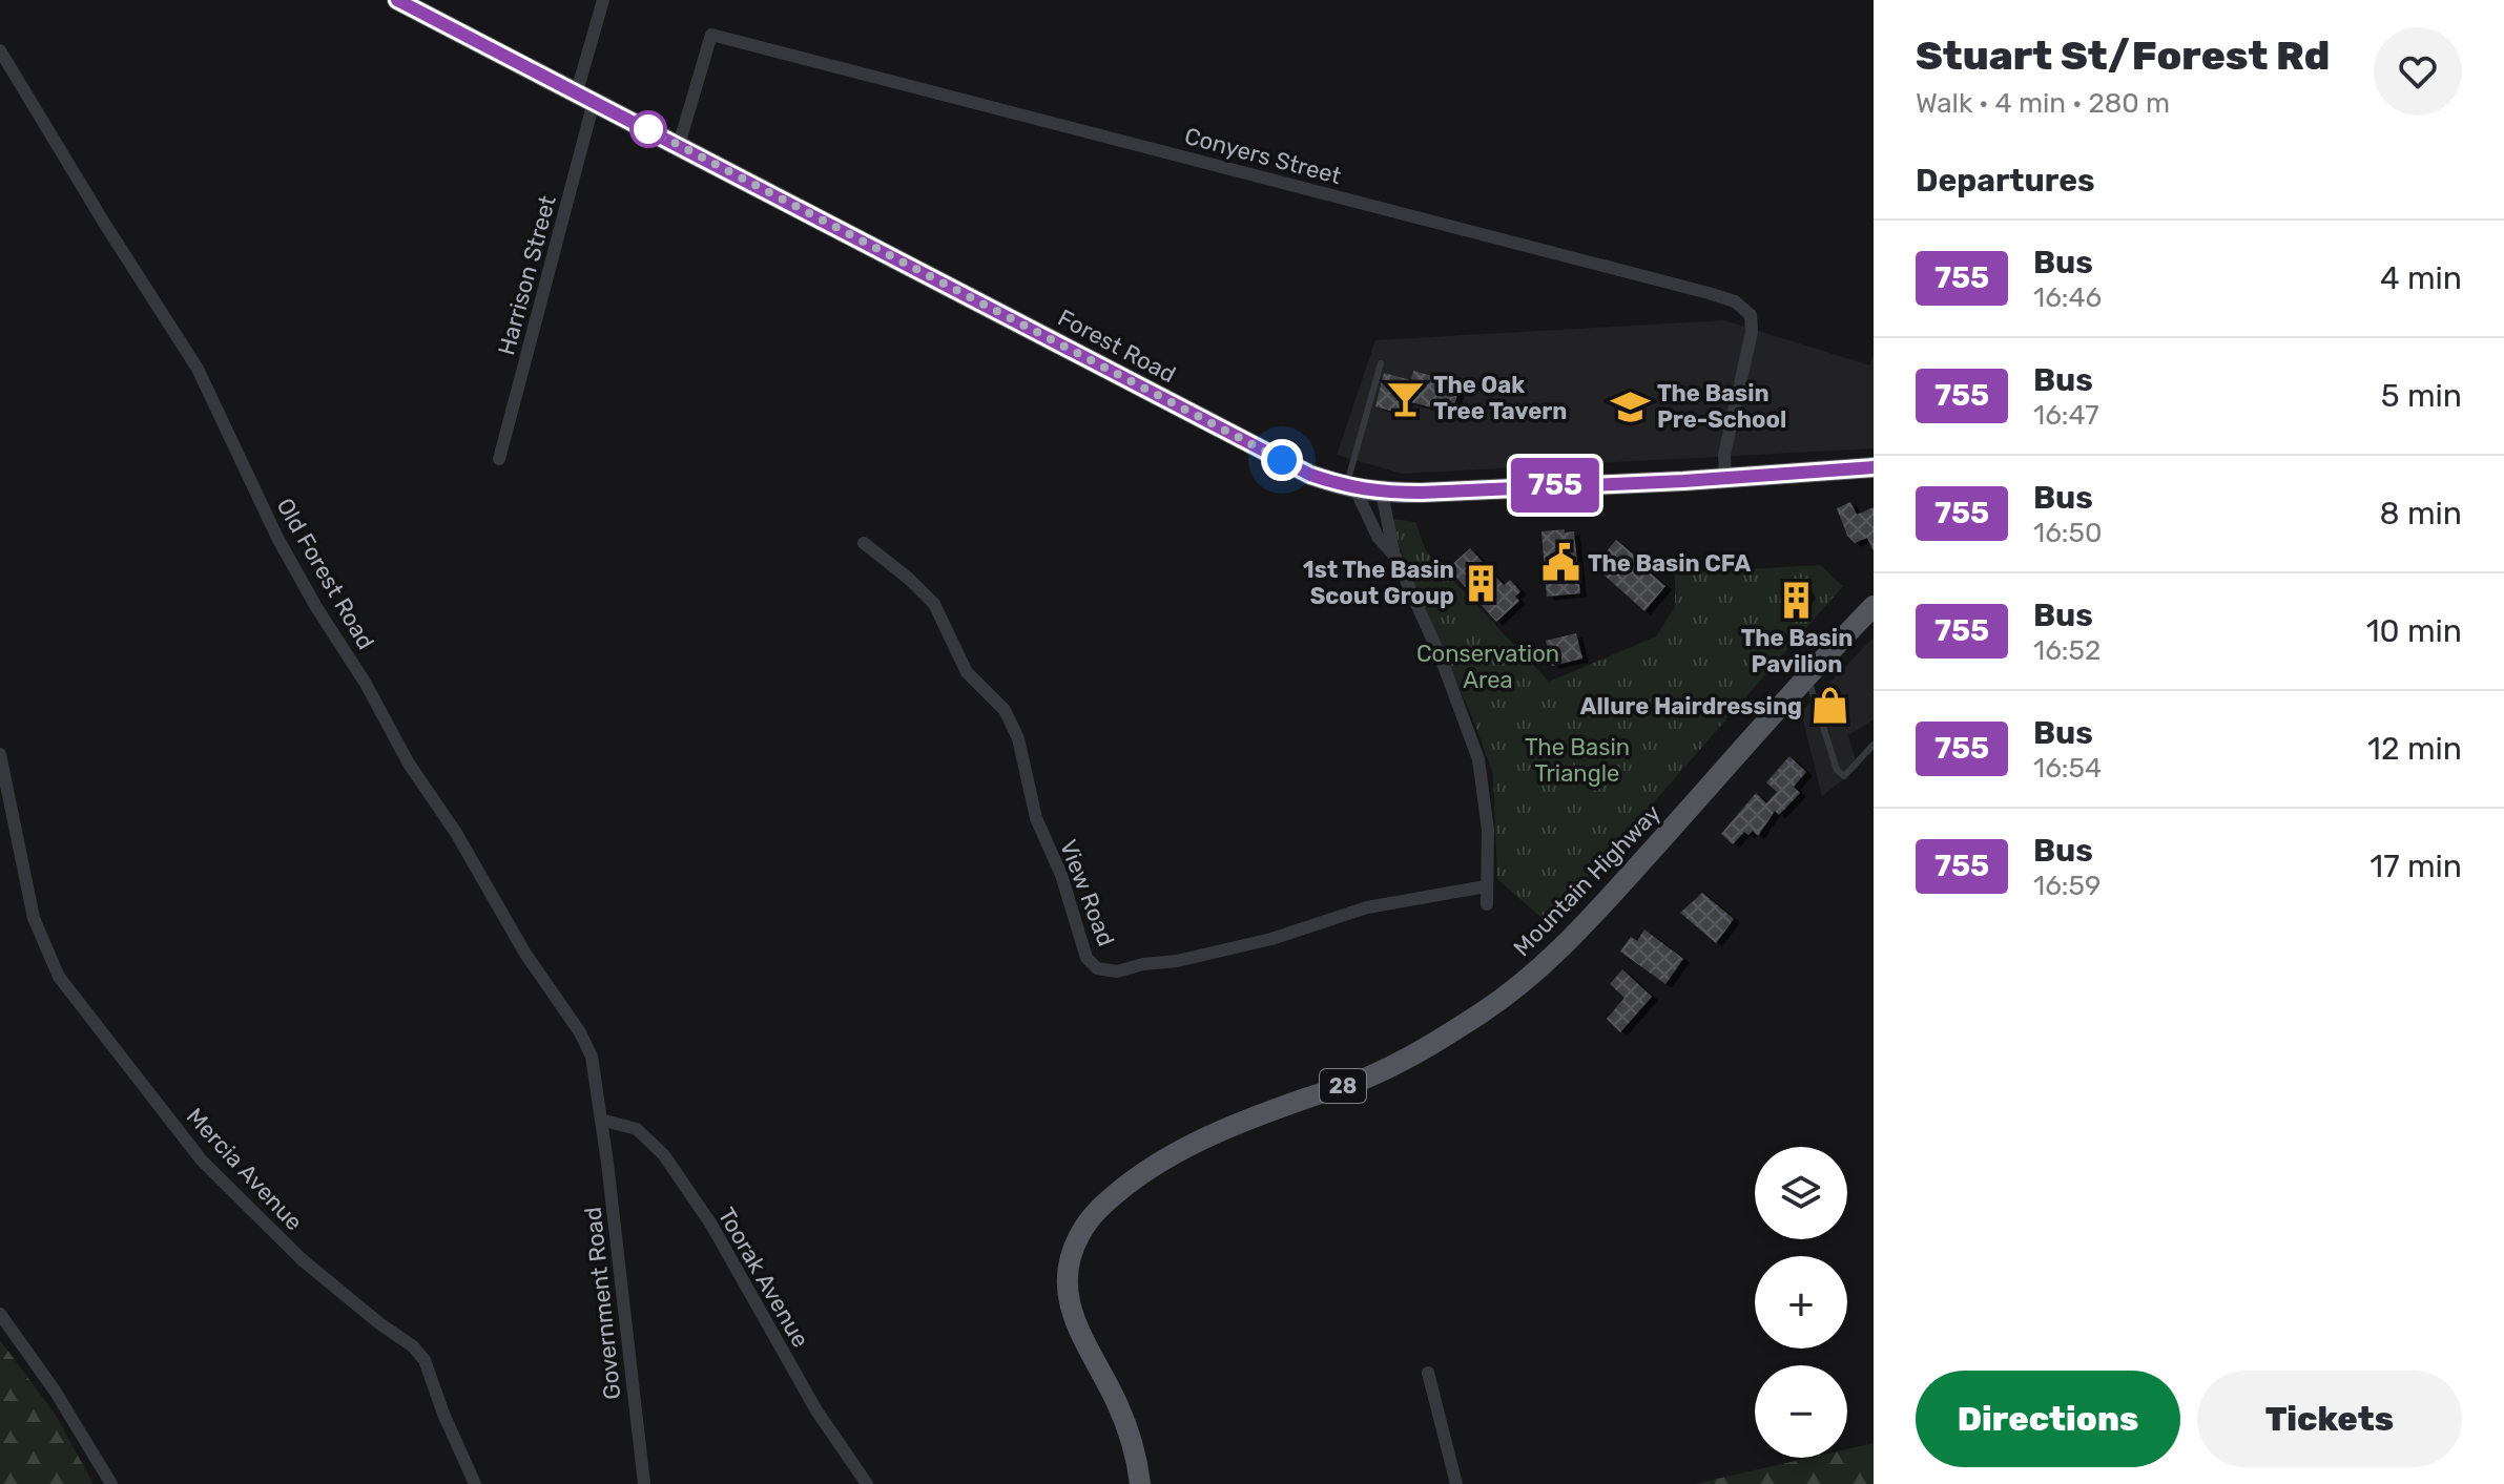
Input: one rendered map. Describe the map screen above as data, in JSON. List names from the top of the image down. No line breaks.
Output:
{"streets":{"main road":["Forest Road","Mountain Highway","28"],"street":["Conyers Street","Harrison Street","Old Forest Road","View Road","Mercia Avenue","Toorak Avenue","Government Road"]},"crossings":[["Conyers Street","Forest Road"],["Harrison Street","Forest Road"],["Old Forest Road","Toorak Avenue"],["Old Forest Road","Government Road"],["Toorak Avenue","Government Road"]],"parks":["Conservation Area","The Basin Triangle"],"places":{"bar":["The Oak Tree Tavern"],"school or university":["The Basin Pre-School"],"public building":["The Basin CFA"],"building":["1st The Basin Scout Group","The Basin Pavilion"],"shop":["Allure Hairdressing"]},"lines":["bus line 755"],"page":{"on_map":"755","heading":[["Stuart St/Forest Rd","Walk · 4 min · 280 m"],"Departures"],"list":[{"mark":"755","name":"Bus","note":"16:46","value":"4 min"},{"mark":"755","name":"Bus","note":"16:47","value":"5 min"},{"mark":"755","name":"Bus","note":"16:50","value":"8 min"},{"mark":"755","name":"Bus","note":"16:52","value":"10 min"},{"mark":"755","name":"Bus","note":"16:54","value":"12 min"},{"mark":"755","name":"Bus","note":"16:59","value":"17 min"}],"map_buttons":["+","−"],"buttons":["Directions","Tickets"]}}
